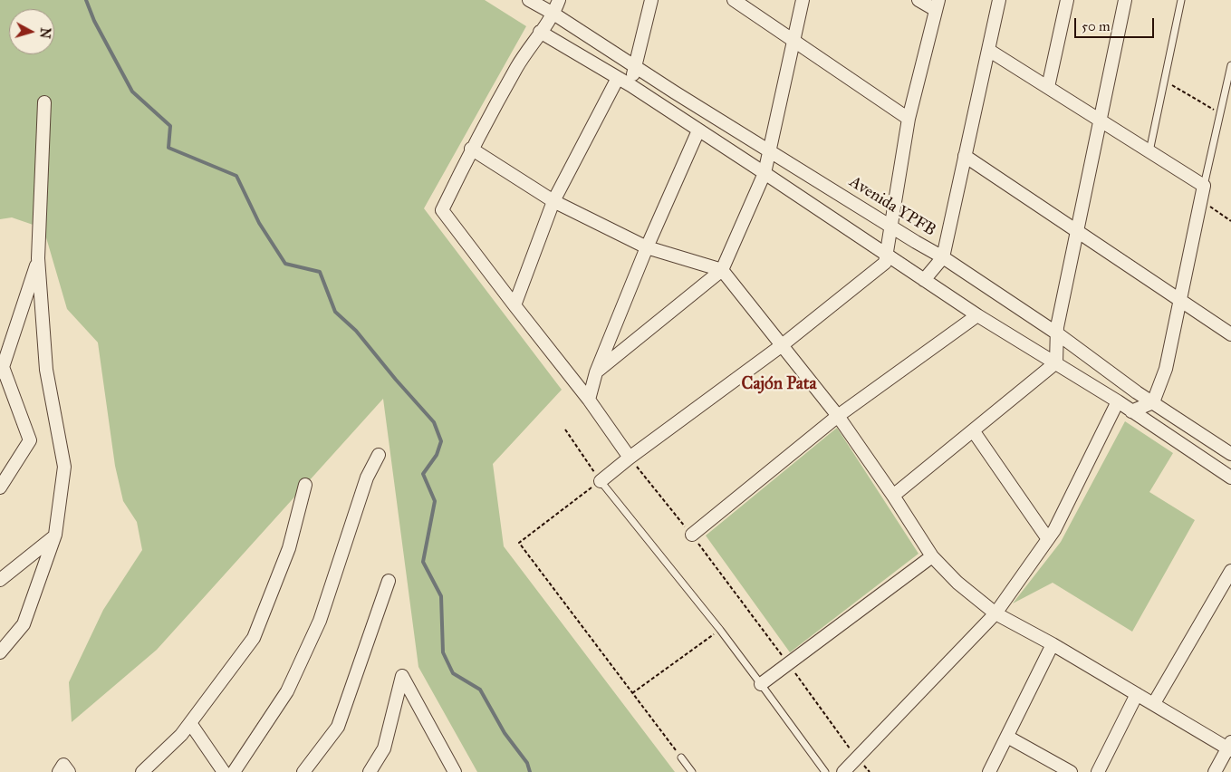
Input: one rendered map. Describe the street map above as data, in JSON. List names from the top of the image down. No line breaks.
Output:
{"streets":{"street":["Avenida YPFB"]},"districts":["Cajón Pata"],"scale_bar":"50 m","north":"right"}
